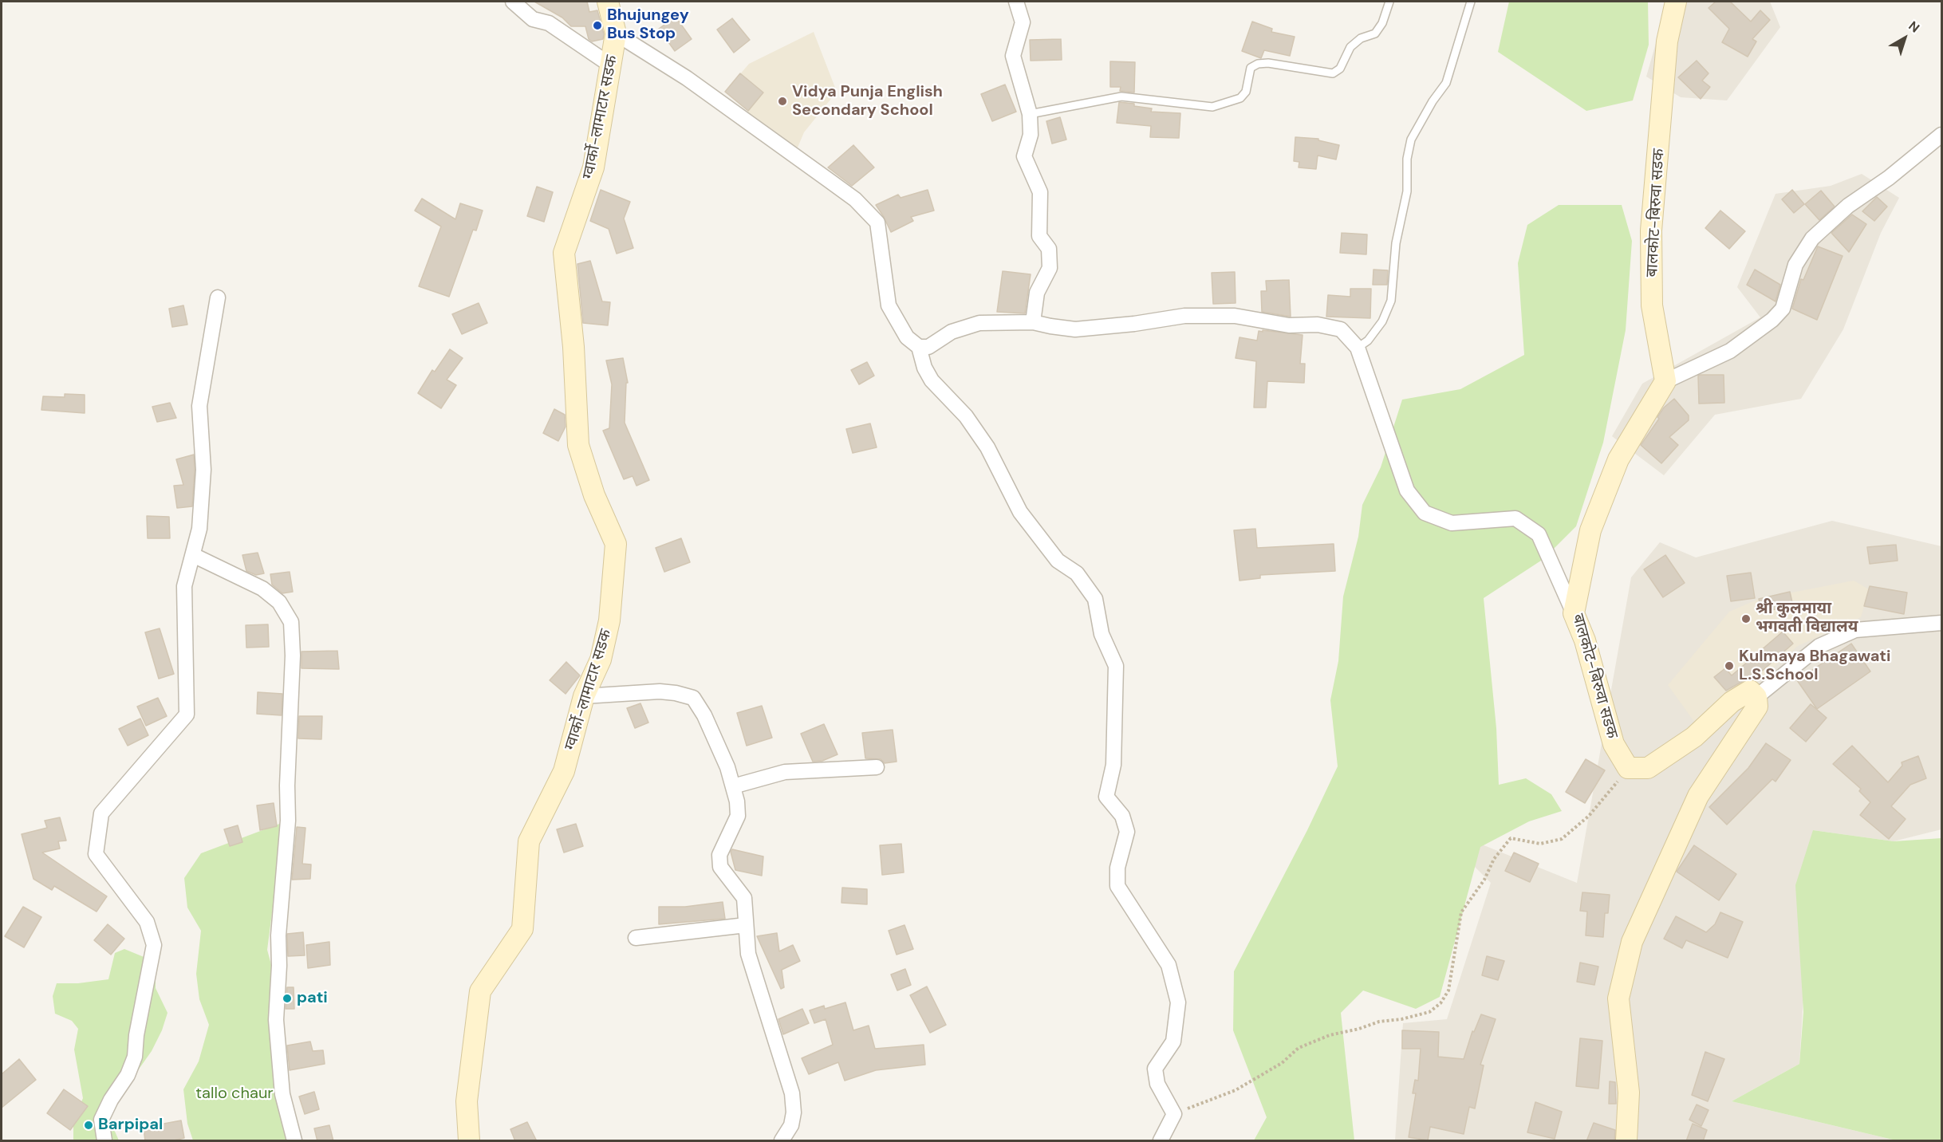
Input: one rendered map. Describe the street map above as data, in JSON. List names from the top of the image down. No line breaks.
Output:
{"streets":{"main road":["ग्वार्को-लामाटार सडक","बालकोट-बिरुवा सडक"]},"parks":["tallo chaur"],"places":["Bhujungey Bus Stop","Vidya Punja English Secondary School","श्री कुलमाया भगवती विद्यालय","Kulmaya Bhagawati L.S.School","pati","Barpipal"],"north":"top right"}
